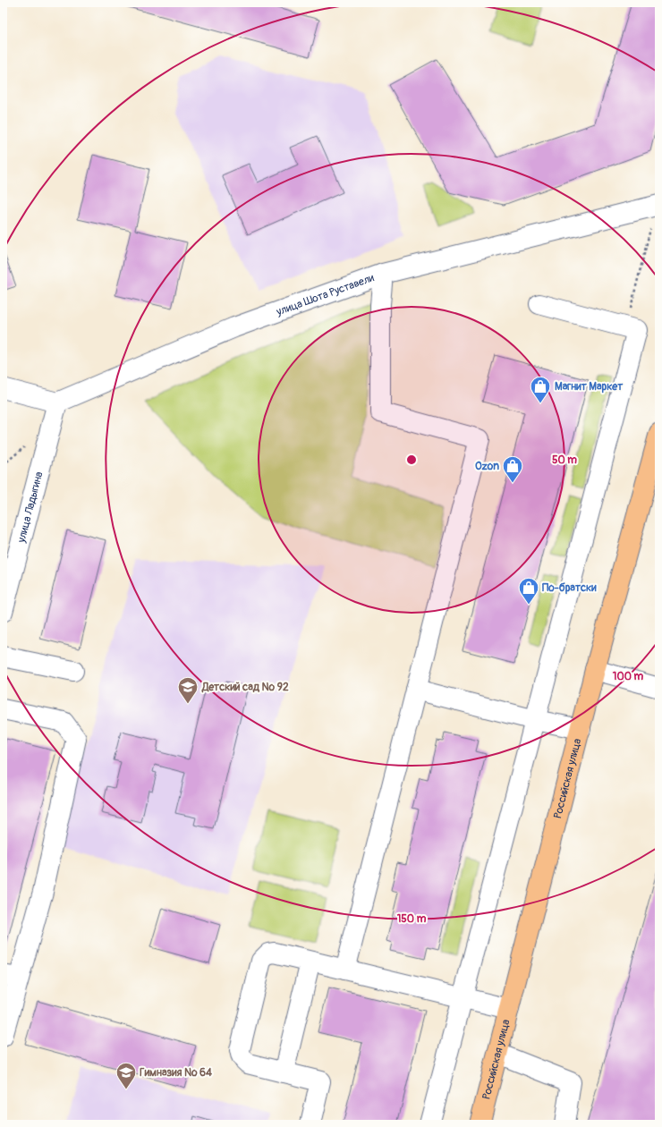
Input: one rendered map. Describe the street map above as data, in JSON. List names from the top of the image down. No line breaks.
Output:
{"streets":{"main road":["Российская улица"],"street":["улица Шота Руставели","улица Ладыгина"]},"crossings":[["улица Шота Руставели","улица Ладыгина"]],"places":{"shop":["Магнит Маркет","Ozon","По-братски"],"school or university":["Детский сад № 92","Гимназия № 64"]},"rings":["50 m","100 m","150 m"]}
